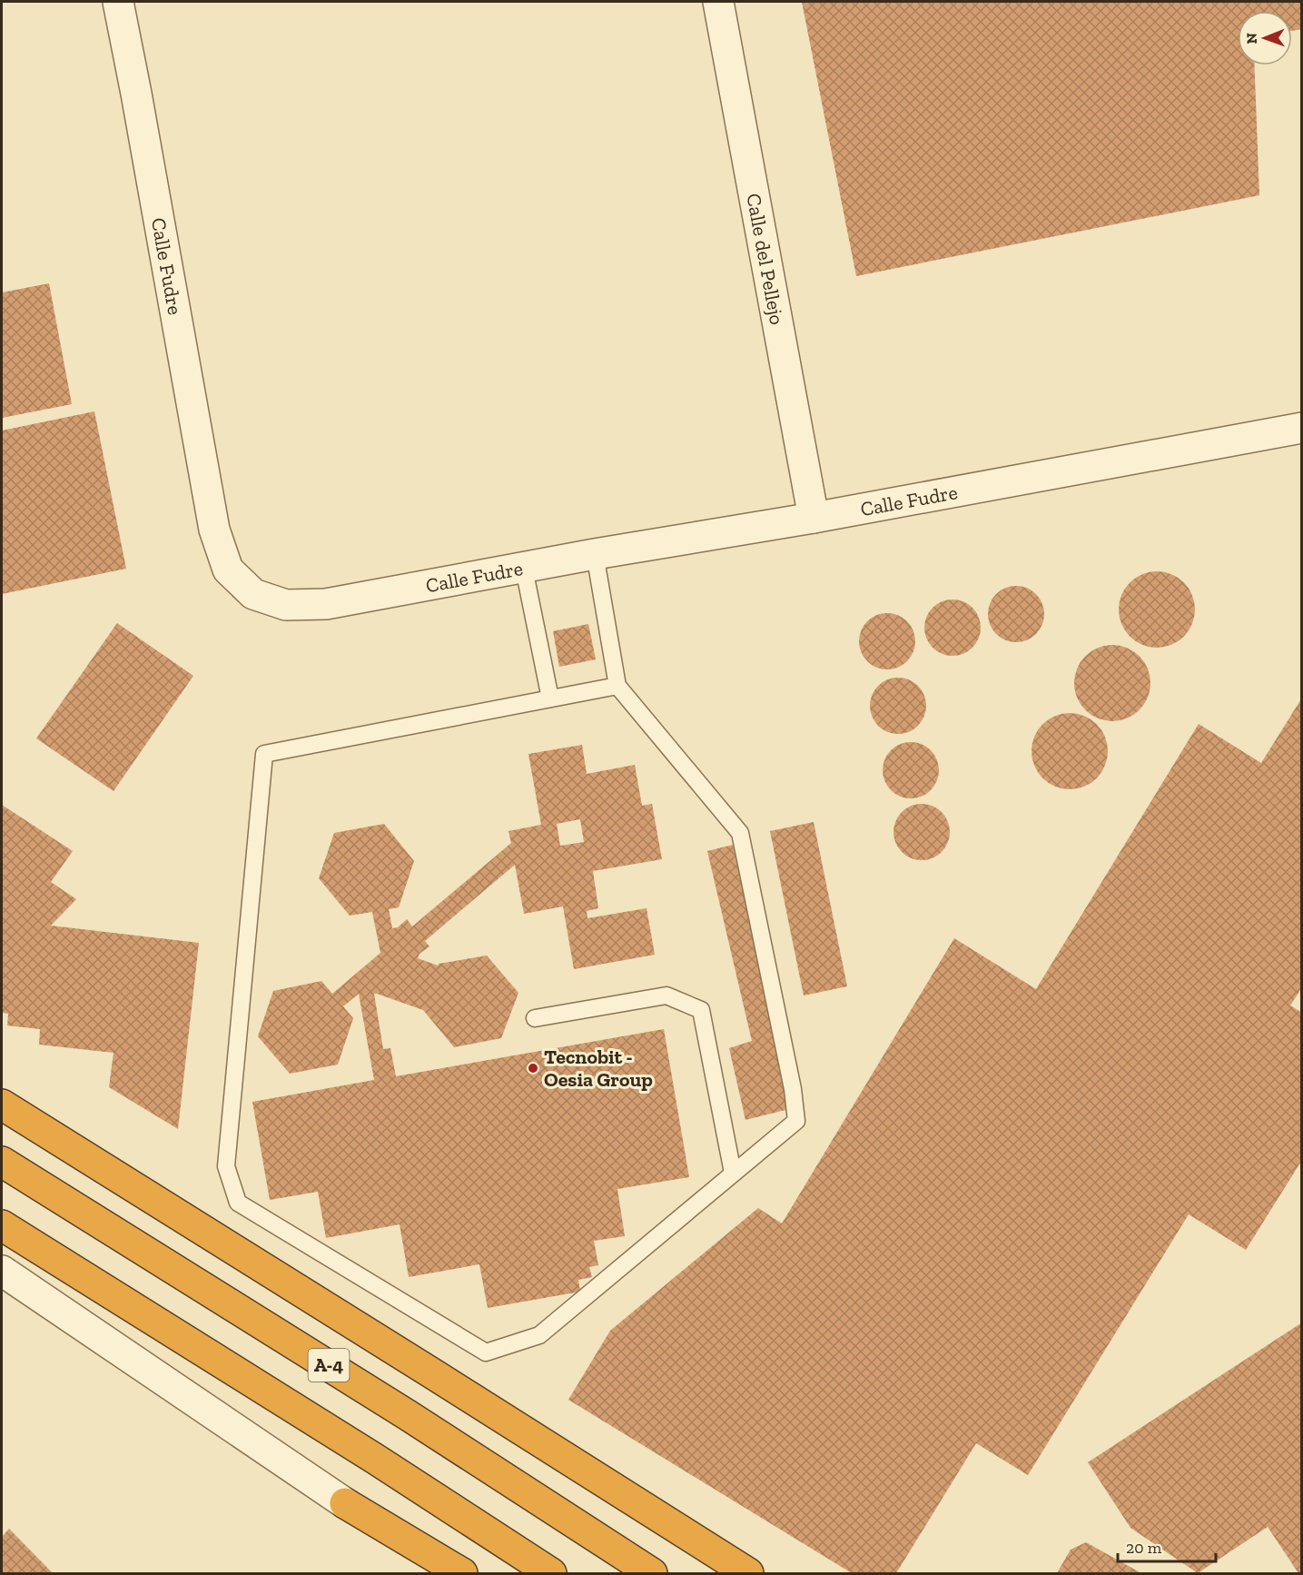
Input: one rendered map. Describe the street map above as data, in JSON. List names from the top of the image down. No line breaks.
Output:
{"streets":{"highway":["A-4"],"street":["Calle del Pellejo","Calle Fudre"]},"crossings":[["Calle del Pellejo","Calle Fudre"]],"places":["Tecnobit - Oesia Group"],"scale_bar":"20 m","north":"left"}
